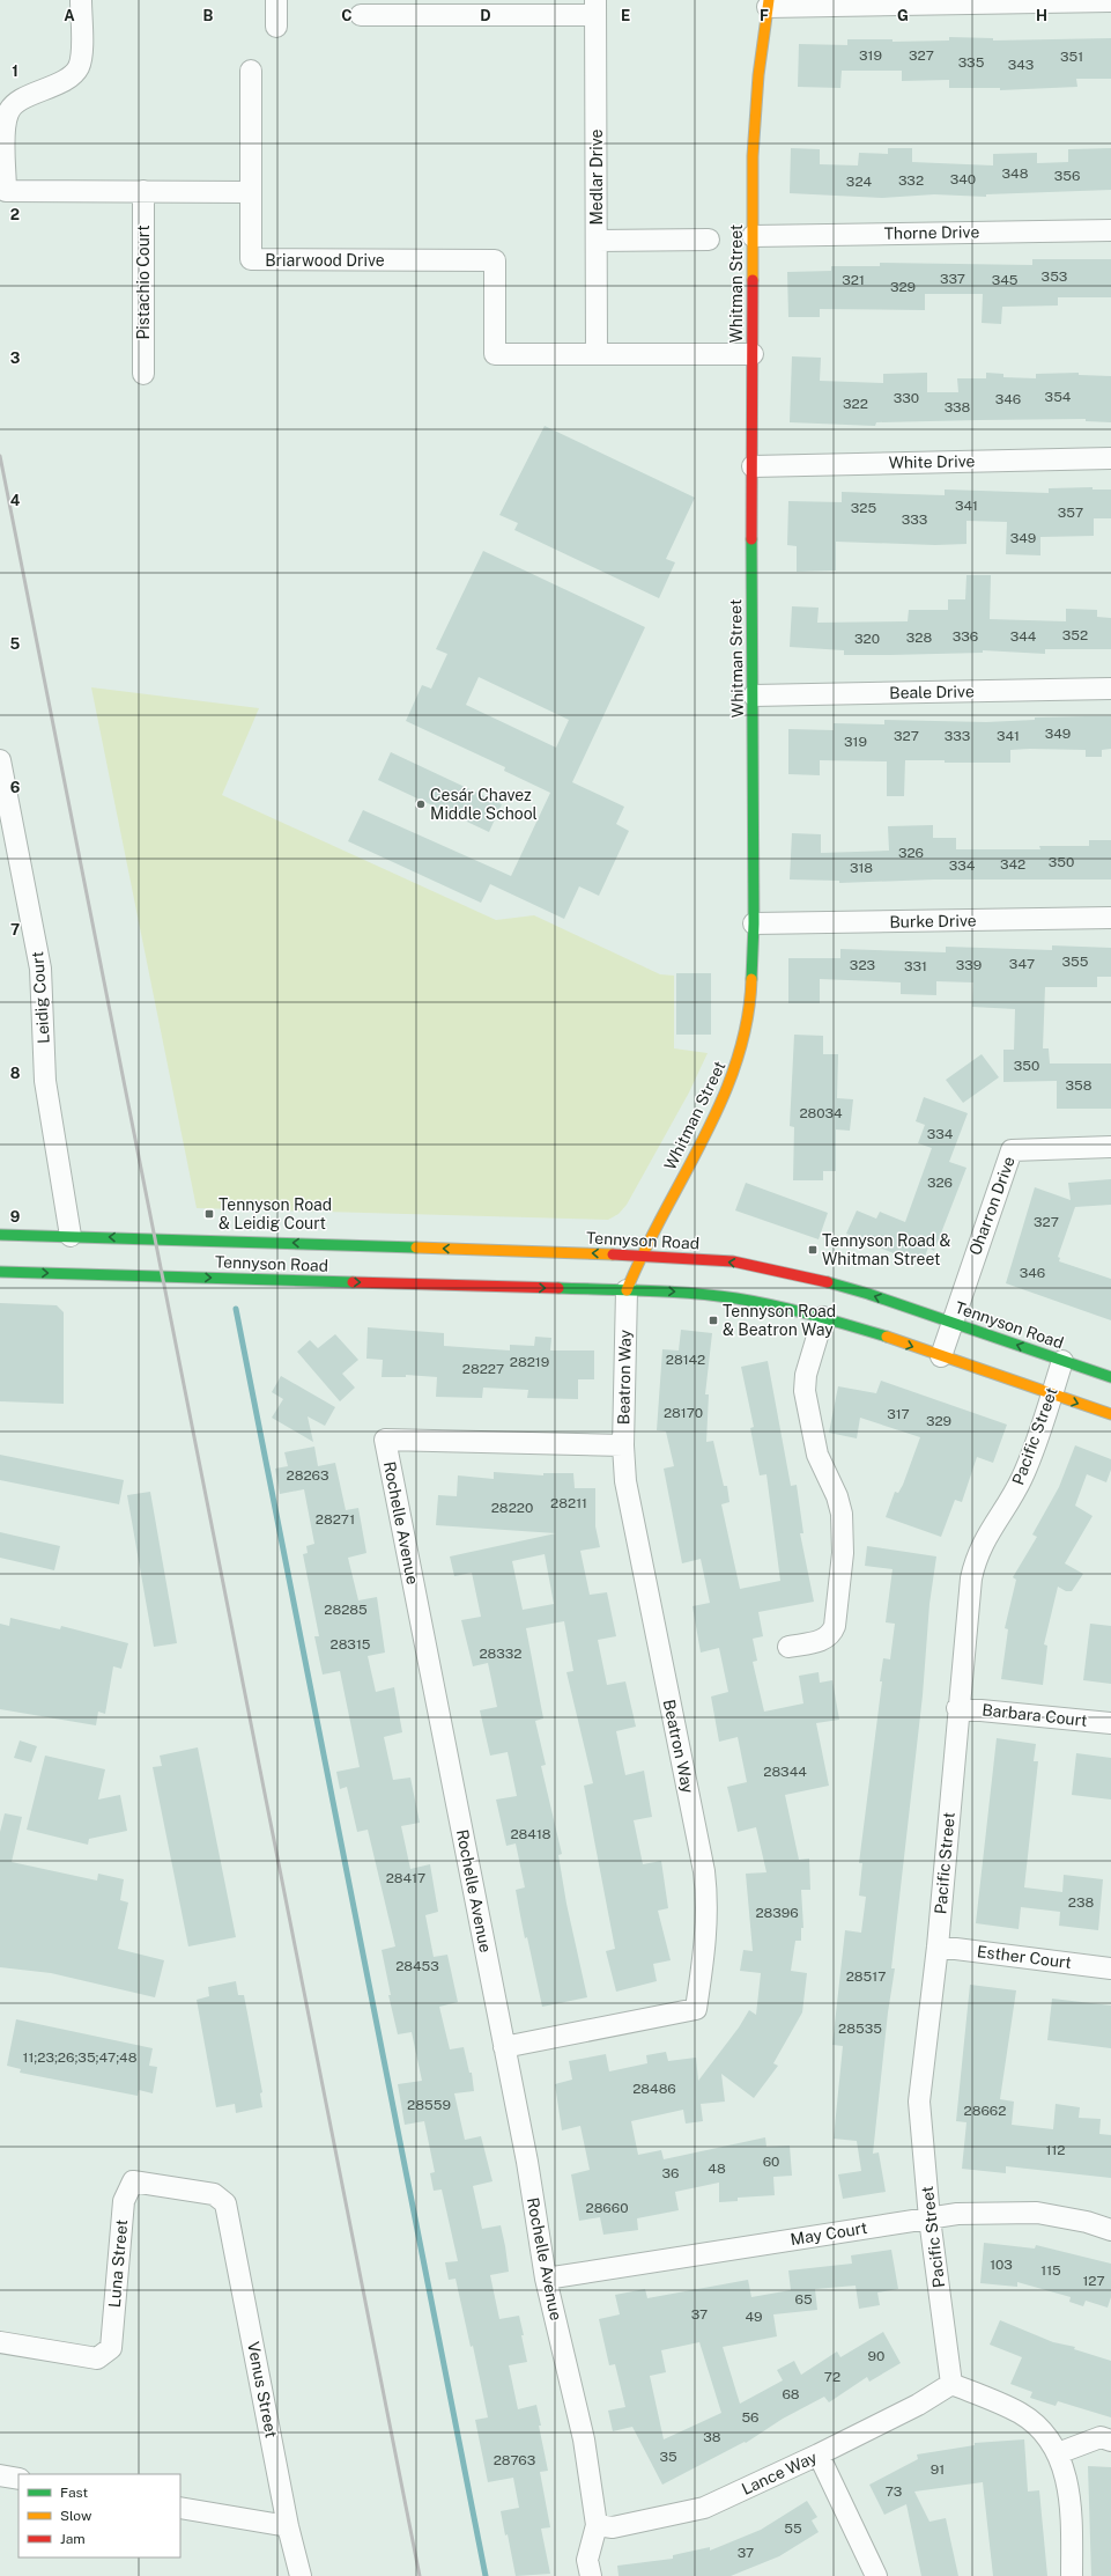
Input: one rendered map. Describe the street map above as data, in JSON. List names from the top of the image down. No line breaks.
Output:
{"streets":{"main road":["Whitman Street","Tennyson Road"],"street":["Medlar Drive","Thorne Drive","Briarwood Drive","Pistachio Court","White Drive","Beale Drive","Burke Drive","Leidig Court","Oharron Drive","Beatron Way","Pacific Street","Rochelle Avenue","Barbara Court","Esther Court","May Court","Luna Street","Venus Street","Lance Way"]},"crossings":[["Medlar Drive","Briarwood Drive"],["Thorne Drive","Whitman Street"],["Briarwood Drive","Whitman Street"],["Whitman Street","White Drive"],["Whitman Street","Beale Drive"],["Whitman Street","Burke Drive"],["Whitman Street","Tennyson Road"],["Whitman Street","Beatron Way"],["Leidig Court","Tennyson Road"],["Oharron Drive","Tennyson Road"],["Tennyson Road","Beatron Way"],["Tennyson Road","Pacific Street"],["Beatron Way","Rochelle Avenue"],["Pacific Street","Barbara Court"],["Pacific Street","Esther Court"],["Pacific Street","May Court"],["Pacific Street","Lance Way"],["Rochelle Avenue","May Court"],["Rochelle Avenue","Lance Way"],["Luna Street","Venus Street"]],"places":{"other":["Cesár Chavez Middle School"],"transit":["Tennyson Road & Leidig Court","Tennyson Road & Whitman Street","Tennyson Road & Beatron Way"]},"house_numbers":["319","327","351","335","343","348","356","340","332","324","353","337","321","345","329","354","330","346","322","338","341","325","357","333","349","352","336","344","328","320","349","327","333","341","319","326","350","342","334","318","355","347","323","339","331","350","358","28034","334","326","327","346","28142","28219","28227","28170","317","329","28263","28211","28220","28271","28285","28315","28332","28344","28418","28417","238","28396","28453","28517","28535","11;23;26;35;47;48","28486","28559","28662","112","60","48","36","28660","103","115","127","65","37","49","90","72","68","56","38","35","28763","91","73","55","37"],"legend":["Fast","Slow","Jam"],"grid":{"columns":["A","B","C","D","E","F","G","H"],"rows":["1","2","3","4","5","6","7","8","9"]}}
